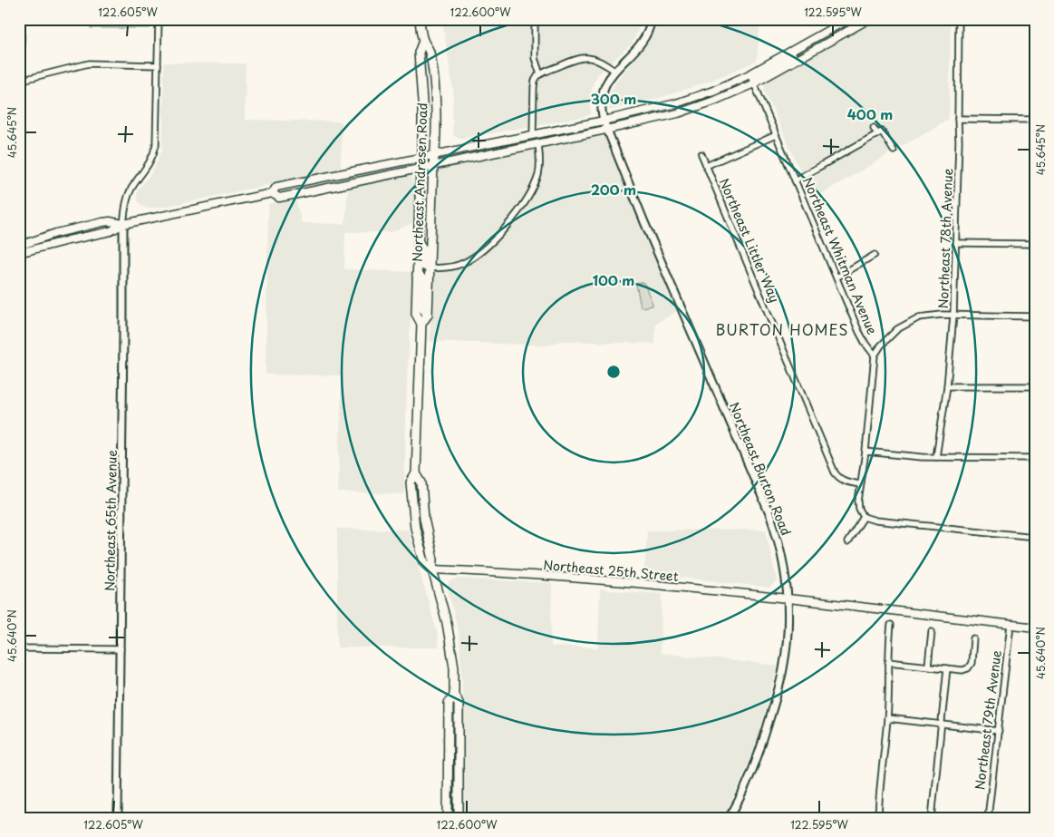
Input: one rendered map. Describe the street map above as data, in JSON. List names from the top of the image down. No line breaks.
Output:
{"streets":{"main road":["Northeast Andresen Road","Northeast 25th Street"],"street":["Northeast 78th Avenue","Northeast Littler Way","Northeast Whitman Avenue","Northeast Burton Road","Northeast 65th Avenue","Northeast 79th Avenue"]},"crossings":[["Northeast Andresen Road","Northeast 25th Street"],["Northeast Littler Way","Northeast Whitman Avenue"],["Northeast Burton Road","Northeast 25th Street"]],"districts":["BURTON HOMES"],"coordinates":["122.605°W","122.600°W","122.595°W","45.645°N","45.640°N"],"rings":["300 m","400 m","200 m","100 m"]}
